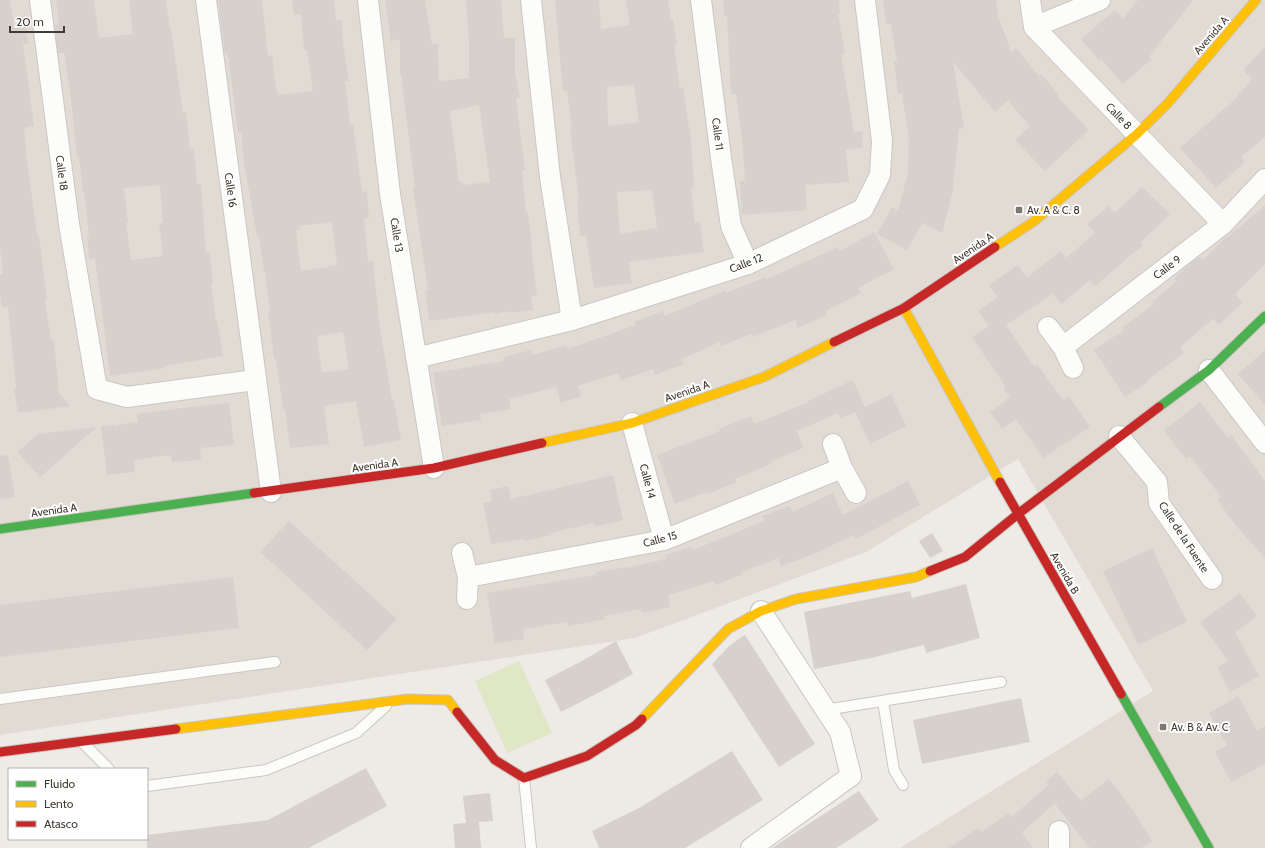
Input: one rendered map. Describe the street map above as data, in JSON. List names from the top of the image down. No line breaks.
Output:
{"streets":{"street":["Avenida A","Calle 8","Calle 11","Calle 18","Calle 16","Calle 13","Calle 12","Calle 9","Calle 14","Calle de la Fuente","Calle 15","Avenida B"]},"crossings":[["Avenida A","Calle 8"],["Avenida A","Calle 16"],["Avenida A","Calle 13"],["Avenida A","Calle 14"],["Avenida A","Avenida B"],["Calle 8","Calle 9"],["Calle 11","Calle 12"],["Calle 18","Calle 16"],["Calle 13","Calle 12"],["Calle 14","Calle 15"]],"places":{"transit":["Av. A & C. 8","Av. B & Av. C"]},"legend":["Fluido","Lento","Atasco"],"scale_bar":"20 m"}
